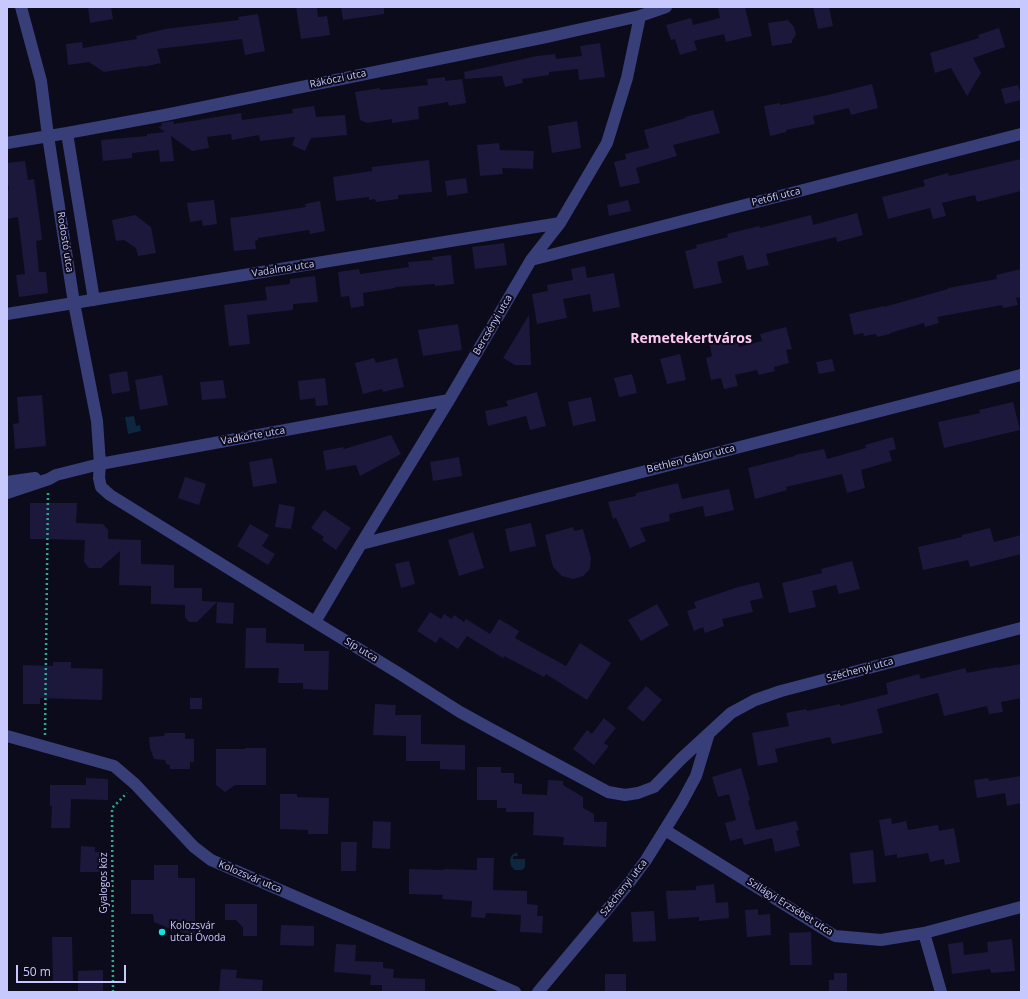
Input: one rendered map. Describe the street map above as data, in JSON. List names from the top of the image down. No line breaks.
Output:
{"streets":{"street":["Rákóczi utca","Petőfi utca","Rodostó utca","Vadalma utca","Bercsényi utca","Vadkörte utca","Bethlen Gábor utca","Síp utca","Széchenyi utca","Kolozsvár utca","Szilágyi Erzsébet utca"],"path":["Gyalogos köz"]},"crossings":[["Rákóczi utca","Rodostó utca"],["Rákóczi utca","Bercsényi utca"],["Petőfi utca","Bercsényi utca"],["Rodostó utca","Vadalma utca"],["Rodostó utca","Vadkörte utca"],["Rodostó utca","Síp utca"],["Vadalma utca","Bercsényi utca"],["Bercsényi utca","Vadkörte utca"],["Bercsényi utca","Bethlen Gábor utca"],["Bercsényi utca","Síp utca"],["Síp utca","Széchenyi utca"],["Széchenyi utca","Szilágyi Erzsébet utca"],["Kolozsvár utca","Gyalogos köz"]],"districts":["Remetekertváros"],"places":["Kolozsvár utcai Óvoda"],"scale_bar":"50 m"}
